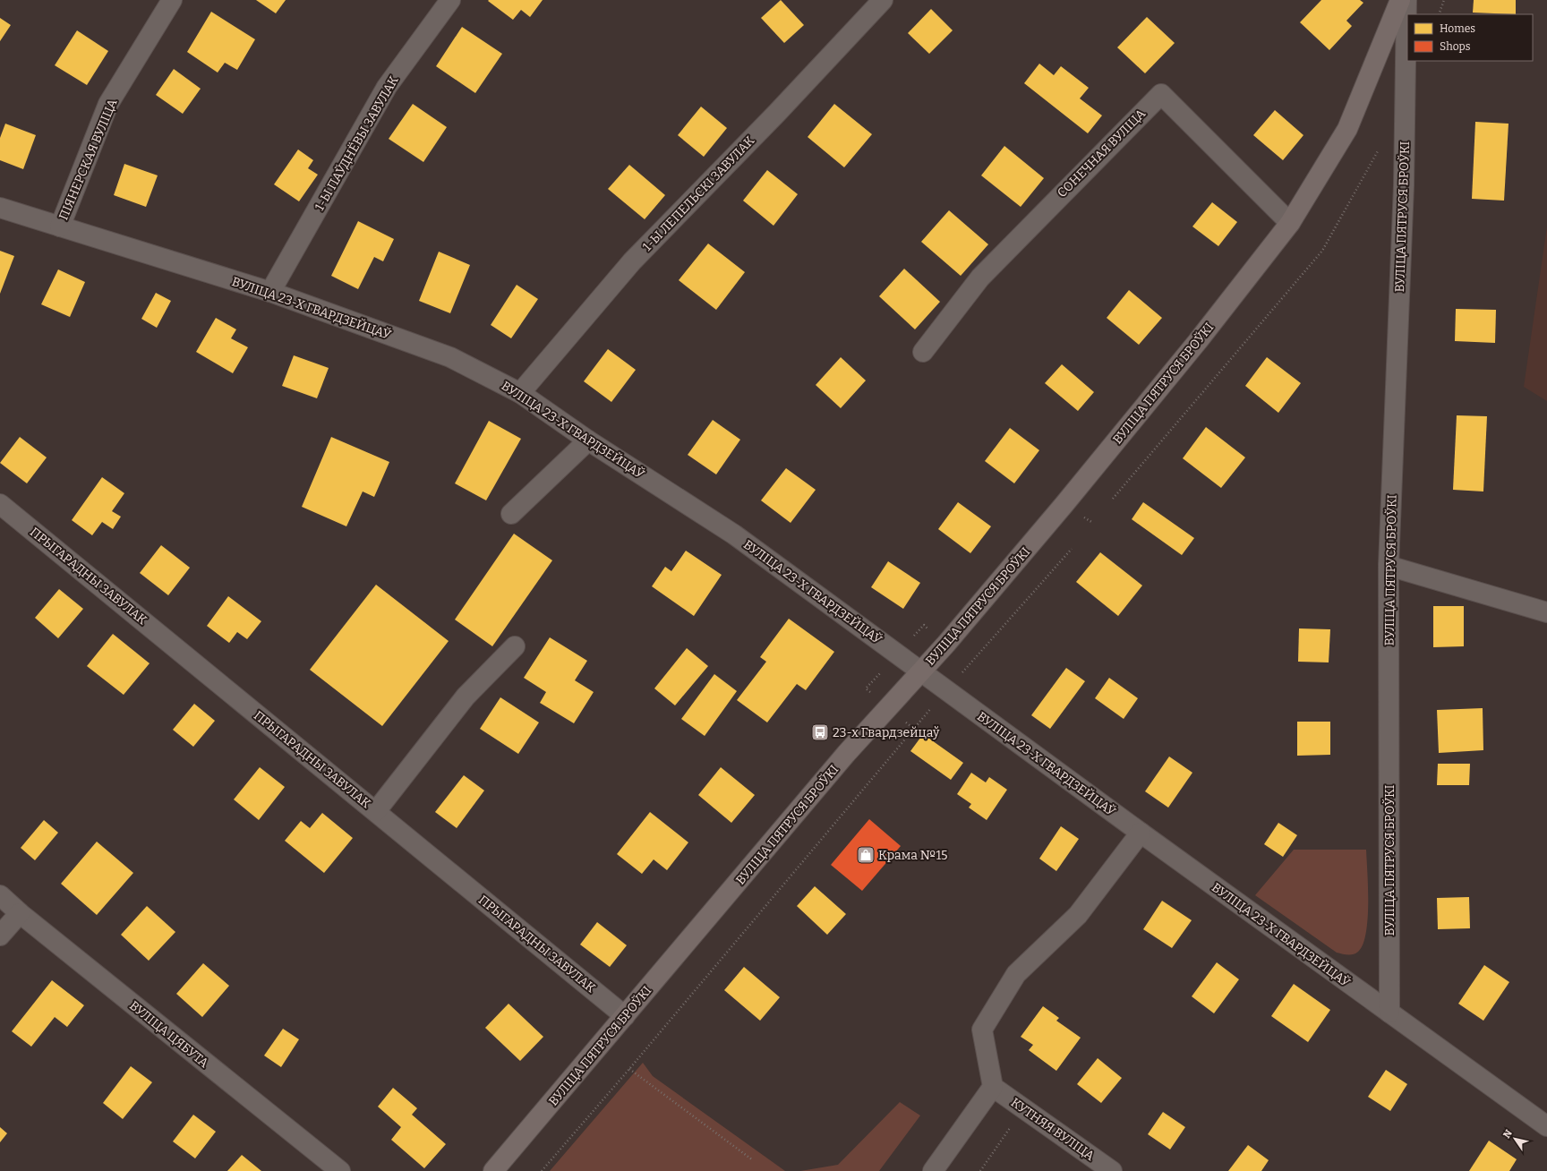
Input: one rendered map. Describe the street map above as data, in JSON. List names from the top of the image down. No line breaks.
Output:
{"streets":{"main road":["ВУЛІЦА ПЯТРУСЯ БРОЎКІ"],"street":["1-Ы ПАЎДНЁВЫ ЗАВУЛАК","СОНЕЧНАЯ ВУЛІЦА","ПІЯНЕРСКАЯ ВУЛІЦА","1-Ы ЛЕПЕЛЬСКІ ЗАВУЛАК","ВУЛІЦА 23-Х ГВАРДЗЕЙЦАЎ","ПРЫГАРАДНЫ ЗАВУЛАК","ВУЛІЦА ЦЯБУТА","КУТНЯЯ ВУЛІЦА"]},"crossings":[["1-Ы ПАЎДНЁВЫ ЗАВУЛАК","ВУЛІЦА 23-Х ГВАРДЗЕЙЦАЎ"],["СОНЕЧНАЯ ВУЛІЦА","ВУЛІЦА ПЯТРУСЯ БРОЎКІ"],["ПІЯНЕРСКАЯ ВУЛІЦА","ВУЛІЦА 23-Х ГВАРДЗЕЙЦАЎ"],["1-Ы ЛЕПЕЛЬСКІ ЗАВУЛАК","ВУЛІЦА 23-Х ГВАРДЗЕЙЦАЎ"],["ВУЛІЦА ПЯТРУСЯ БРОЎКІ","ВУЛІЦА 23-Х ГВАРДЗЕЙЦАЎ"],["ВУЛІЦА ПЯТРУСЯ БРОЎКІ","ПРЫГАРАДНЫ ЗАВУЛАК"]],"places":{"bus stop":["23-х Гвардзейцаў"],"shop":["Крама №15"]},"legend":["Homes","Shops"],"north":"top left"}
